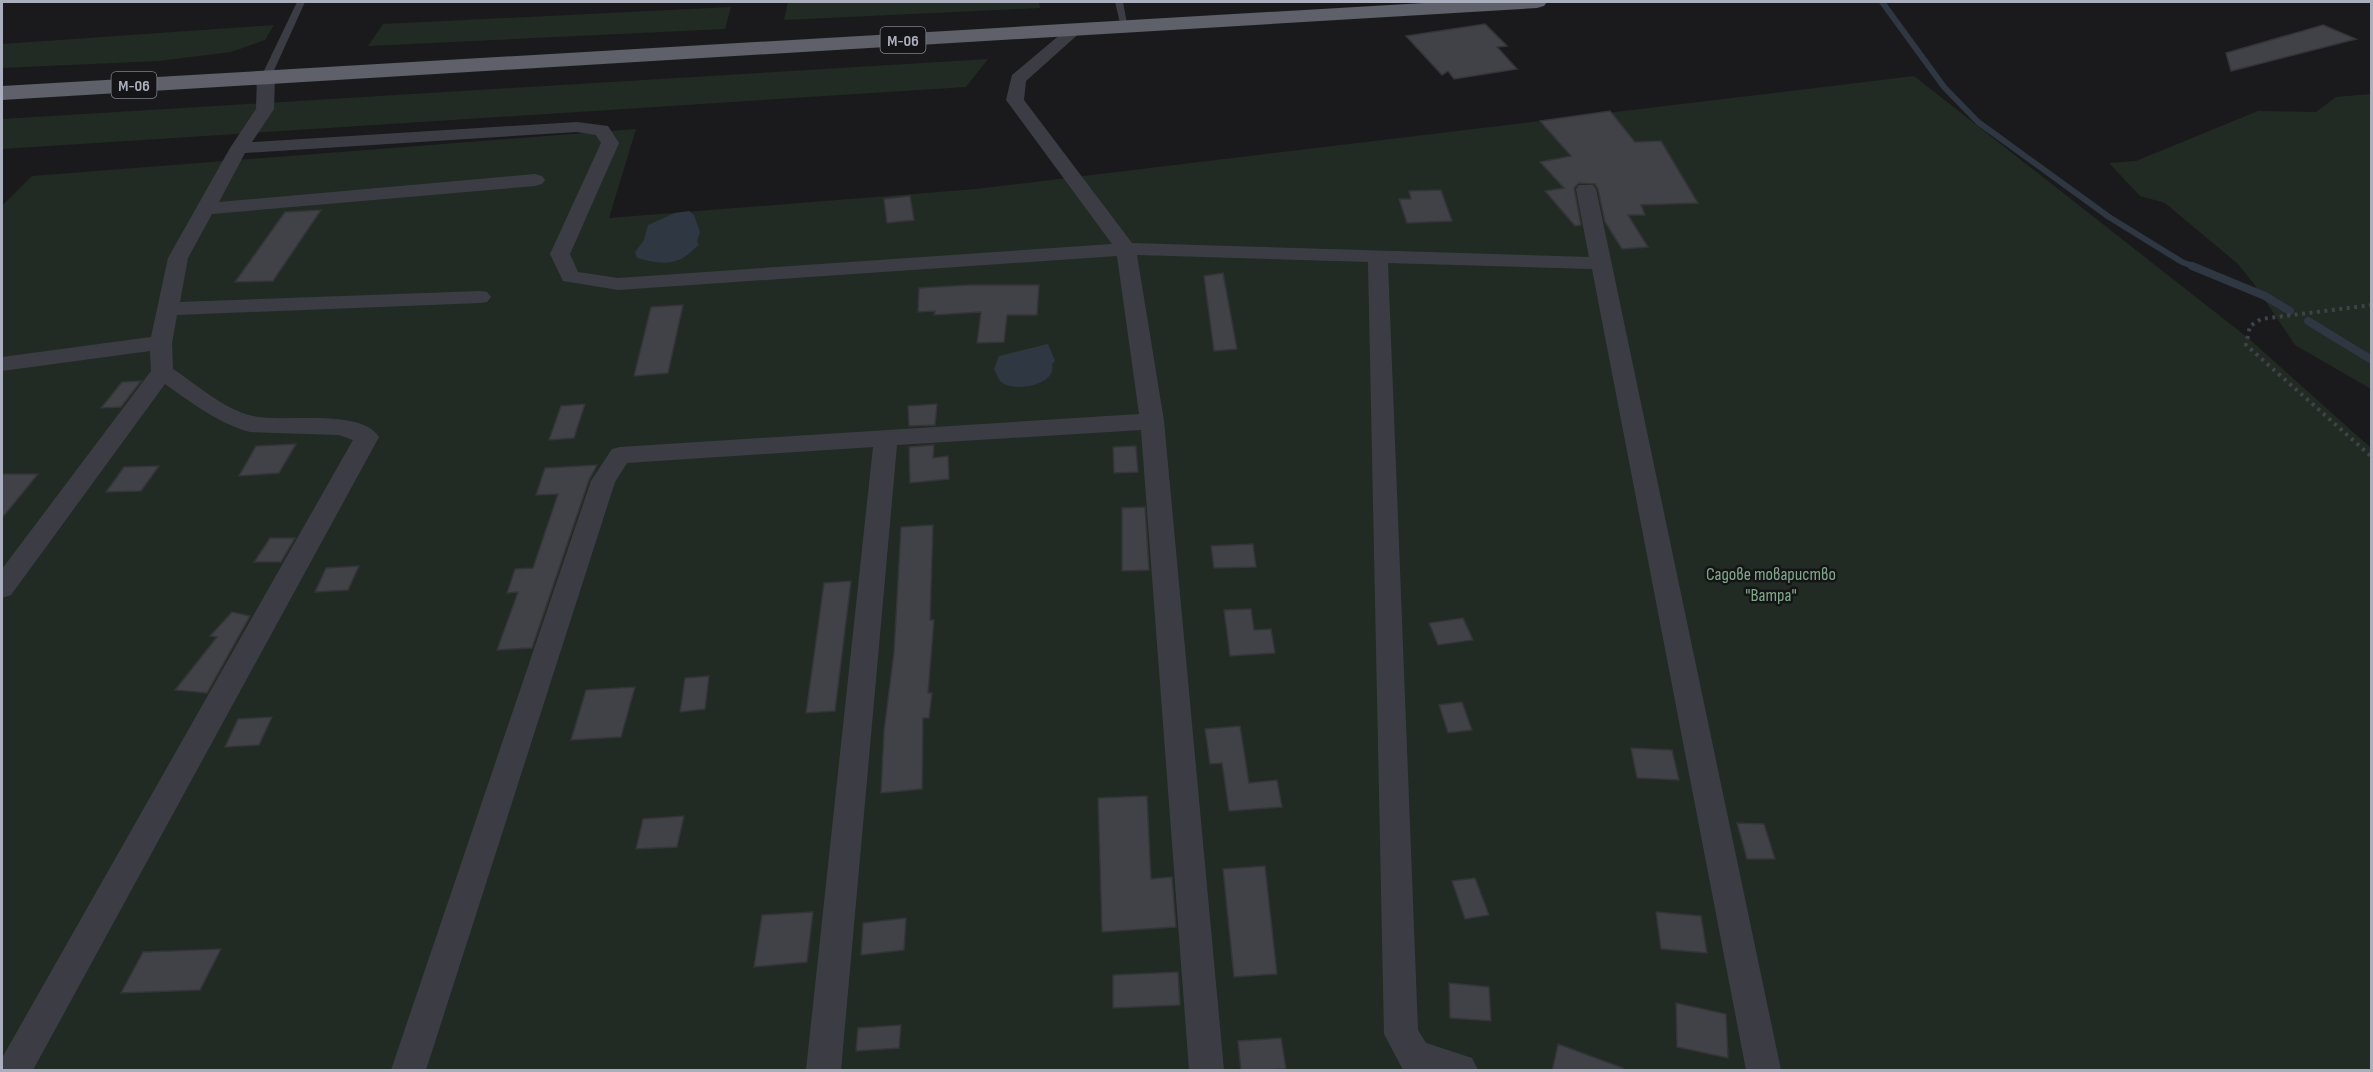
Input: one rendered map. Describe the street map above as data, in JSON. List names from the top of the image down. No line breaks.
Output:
{"streets":{"highway":["М-06"]},"parks":["Садове товариство \"Ватра\""]}
